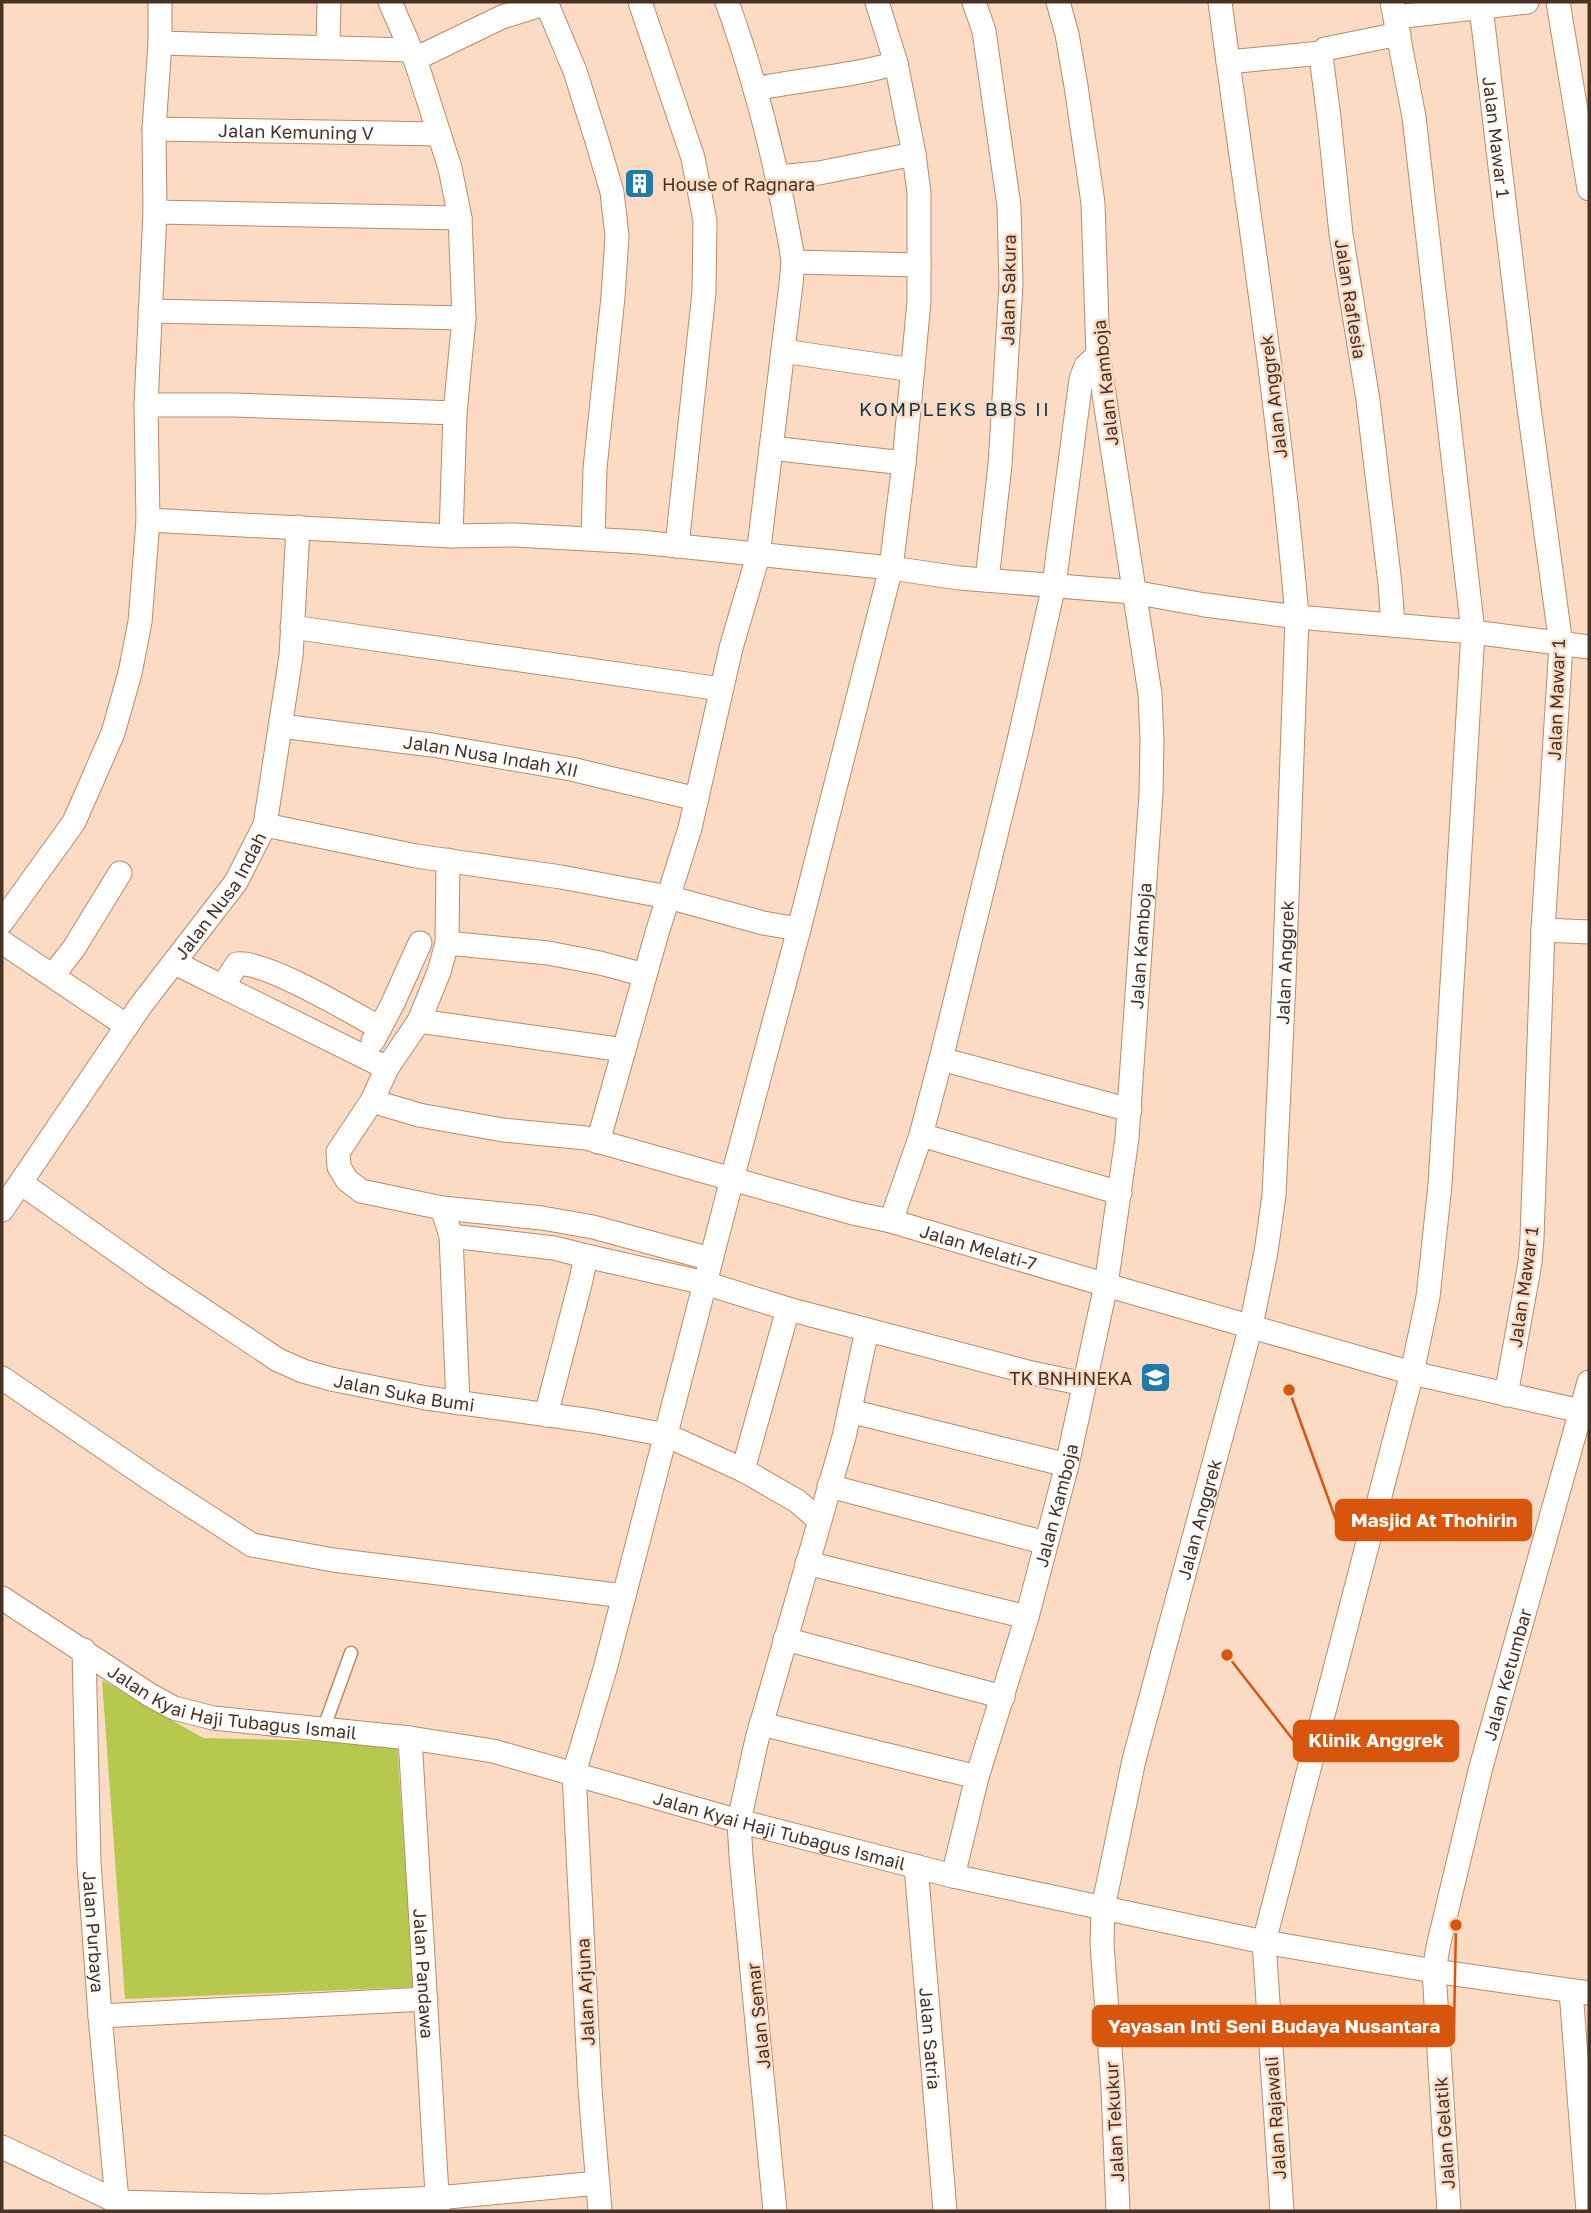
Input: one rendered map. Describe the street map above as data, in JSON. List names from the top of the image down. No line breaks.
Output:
{"streets":{"street":["Jalan Kemuning V","Jalan Mawar 1","Jalan Sakura","Jalan Raflesia","Jalan Kamboja","Jalan Anggrek","Jalan Nusa Indah XII","Jalan Nusa Indah","Jalan Melati-7","Jalan Suka Bumi","Jalan Ketumbar","Jalan Kyai Haji Tubagus Ismail","Jalan Purbaya","Jalan Pandawa","Jalan Arjuna","Jalan Semar","Jalan Satria","Jalan Rajawali","Jalan Tekukur","Jalan Gelatik"]},"crossings":[["Jalan Mawar 1","Jalan Melati-7"],["Jalan Kamboja","Jalan Melati-7"],["Jalan Kamboja","Jalan Kyai Haji Tubagus Ismail"],["Jalan Anggrek","Jalan Melati-7"],["Jalan Anggrek","Jalan Kyai Haji Tubagus Ismail"],["Jalan Anggrek","Jalan Tekukur"],["Jalan Nusa Indah XII","Jalan Nusa Indah"],["Jalan Nusa Indah","Jalan Suka Bumi"],["Jalan Melati-7","Jalan Ketumbar"],["Jalan Melati-7","Jalan Arjuna"],["Jalan Melati-7","Jalan Rajawali"],["Jalan Suka Bumi","Jalan Arjuna"],["Jalan Suka Bumi","Jalan Semar"],["Jalan Ketumbar","Jalan Kyai Haji Tubagus Ismail"],["Jalan Ketumbar","Jalan Gelatik"],["Jalan Kyai Haji Tubagus Ismail","Jalan Purbaya"],["Jalan Kyai Haji Tubagus Ismail","Jalan Pandawa"],["Jalan Kyai Haji Tubagus Ismail","Jalan Arjuna"],["Jalan Kyai Haji Tubagus Ismail","Jalan Semar"],["Jalan Kyai Haji Tubagus Ismail","Jalan Satria"],["Jalan Kyai Haji Tubagus Ismail","Jalan Rajawali"],["Jalan Kyai Haji Tubagus Ismail","Jalan Tekukur"],["Jalan Kyai Haji Tubagus Ismail","Jalan Gelatik"]],"districts":["KOMPLEKS BBS II"],"places":{"building":["House of Ragnara"],"school or university":["TK BNHINEKA"],"other":["Masjid At Thohirin","Klinik Anggrek","Yayasan Inti Seni Budaya Nusantara"]}}
